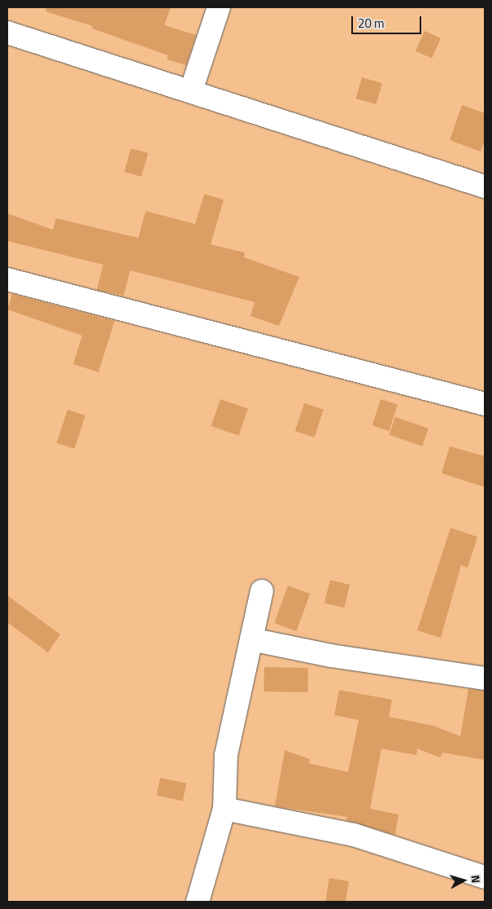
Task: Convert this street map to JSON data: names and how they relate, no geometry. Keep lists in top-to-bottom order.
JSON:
{
  "scale_bar": "20 m",
  "north": "right"
}
